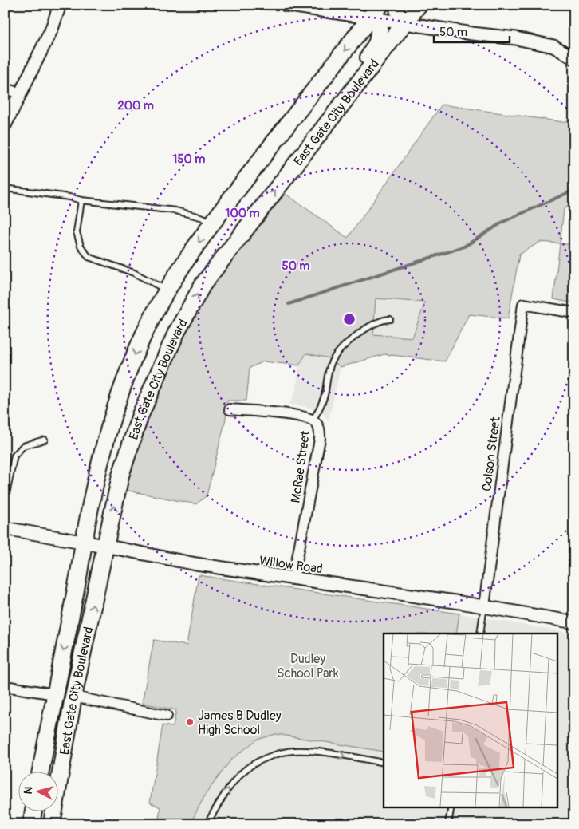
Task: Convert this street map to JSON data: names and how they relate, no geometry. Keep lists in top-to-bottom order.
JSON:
{
  "streets": {
    "main road": ["East Gate City Boulevard"],
    "street": ["Colson Street", "McRae Street", "Willow Road"]
  },
  "crossings": [
    ["East Gate City Boulevard", "Willow Road"],
    ["Colson Street", "Willow Road"],
    ["McRae Street", "Willow Road"]
  ],
  "parks": ["Dudley School Park"],
  "places": ["James B Dudley High School"],
  "scale_bar": "50 m",
  "north": "left",
  "rings": [
    "200 m",
    "150 m",
    "100 m",
    "50 m"
  ]
}
